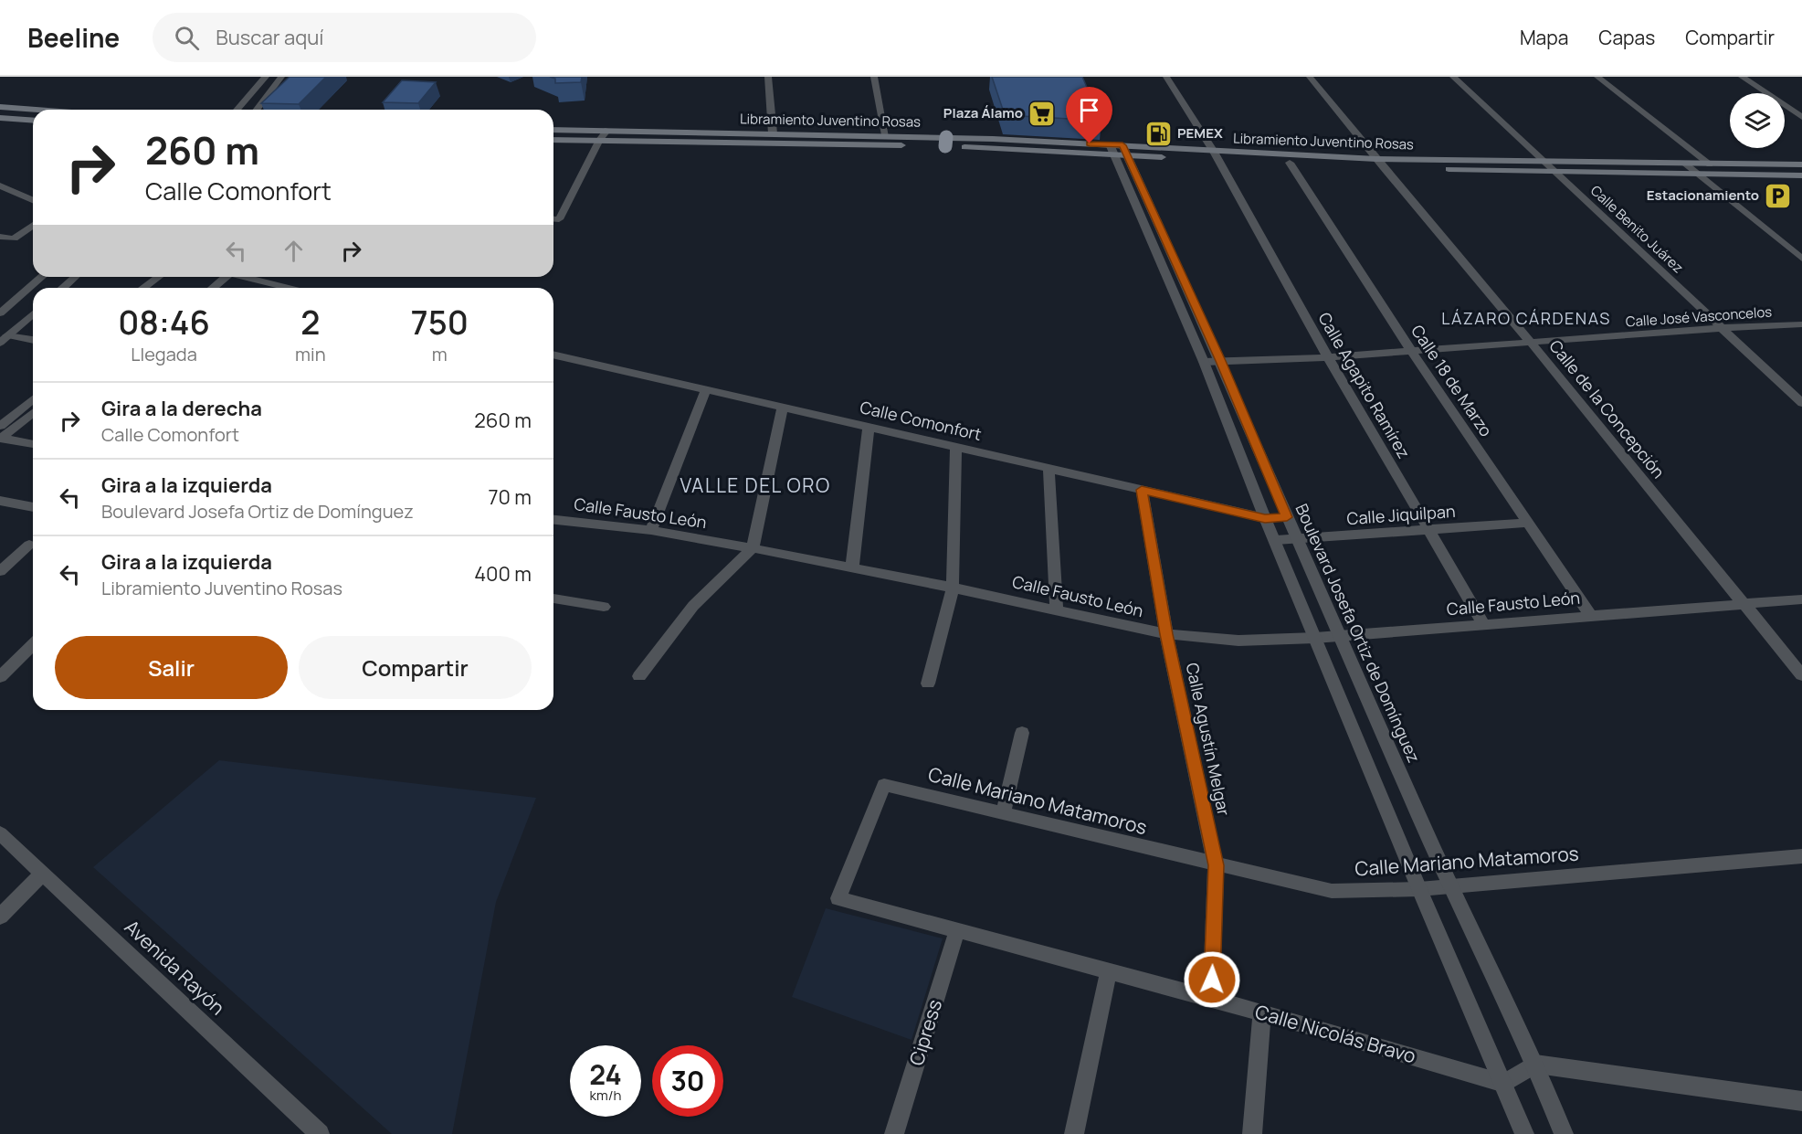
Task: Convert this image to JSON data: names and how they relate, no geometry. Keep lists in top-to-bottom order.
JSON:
{
  "streets": {
    "main road": ["Libramiento Juventino Rosas"],
    "street": [
      "Calle Benito Juárez",
      "Calle José Vasconcelos",
      "Calle 18 de Marzo",
      "Calle Agapito Ramírez",
      "Calle de la Concepción",
      "Calle Comonfort",
      "Calle Fausto León",
      "Calle Jiquilpan",
      "Boulevard Josefa Ortiz de Domínguez",
      "Calle Agustín Melgar",
      "Calle Mariano Matamoros",
      "Avenida Rayón",
      "Cipress",
      "Calle Nicolás Bravo"
    ]
  },
  "crossings": [
    ["Libramiento Juventino Rosas", "Calle Benito Juárez"],
    ["Libramiento Juventino Rosas", "Calle 18 de Marzo"],
    ["Libramiento Juventino Rosas", "Calle Agapito Ramírez"],
    ["Libramiento Juventino Rosas", "Calle de la Concepción"],
    ["Libramiento Juventino Rosas", "Boulevard Josefa Ortiz de Domínguez"],
    ["Calle Benito Juárez", "Calle José Vasconcelos"],
    ["Calle José Vasconcelos", "Calle 18 de Marzo"],
    ["Calle José Vasconcelos", "Calle Agapito Ramírez"],
    ["Calle José Vasconcelos", "Calle de la Concepción"],
    ["Calle José Vasconcelos", "Boulevard Josefa Ortiz de Domínguez"],
    ["Calle 18 de Marzo", "Calle Fausto León"],
    ["Calle 18 de Marzo", "Calle Jiquilpan"],
    ["Calle Agapito Ramírez", "Calle Fausto León"],
    ["Calle Agapito Ramírez", "Calle Jiquilpan"],
    ["Calle de la Concepción", "Calle Fausto León"],
    ["Calle Comonfort", "Boulevard Josefa Ortiz de Domínguez"],
    ["Calle Comonfort", "Calle Agustín Melgar"],
    ["Calle Fausto León", "Boulevard Josefa Ortiz de Domínguez"],
    ["Calle Fausto León", "Calle Agustín Melgar"],
    ["Calle Jiquilpan", "Boulevard Josefa Ortiz de Domínguez"],
    ["Boulevard Josefa Ortiz de Domínguez", "Calle Mariano Matamoros"],
    ["Calle Agustín Melgar", "Calle Mariano Matamoros"],
    ["Calle Agustín Melgar", "Calle Nicolás Bravo"],
    ["Calle Mariano Matamoros", "Calle Nicolás Bravo"],
    ["Cipress", "Calle Nicolás Bravo"]
  ],
  "districts": ["LÁZARO CÁRDENAS", "VALLE DEL ORO"],
  "places": {
    "supermarket": ["Plaza Álamo"],
    "fuel station": ["PEMEX"],
    "parking": ["Estacionamiento"]
  },
  "page": {
    "header": "Beeline",
    "search": "Buscar aquí",
    "nav": ["Mapa", "Capas", "Compartir"],
    "turn": ["260 m", "Calle Comonfort"],
    "eta": [
      "08:46",
      "Llegada",
      "2",
      "min",
      "750",
      "m"
    ],
    "list": [
      {
        "name": "Gira a la derecha",
        "note": "Calle Comonfort",
        "value": "260 m"
      },
      {
        "name": "Gira a la izquierda",
        "note": "Boulevard Josefa Ortiz de Domínguez",
        "value": "70 m"
      },
      {
        "name": "Gira a la izquierda",
        "note": "Libramiento Juventino Rosas",
        "value": "400 m"
      }
    ],
    "buttons": ["Salir", "Compartir"],
    "speed": "24 km/h",
    "limit": "30"
  }
}
